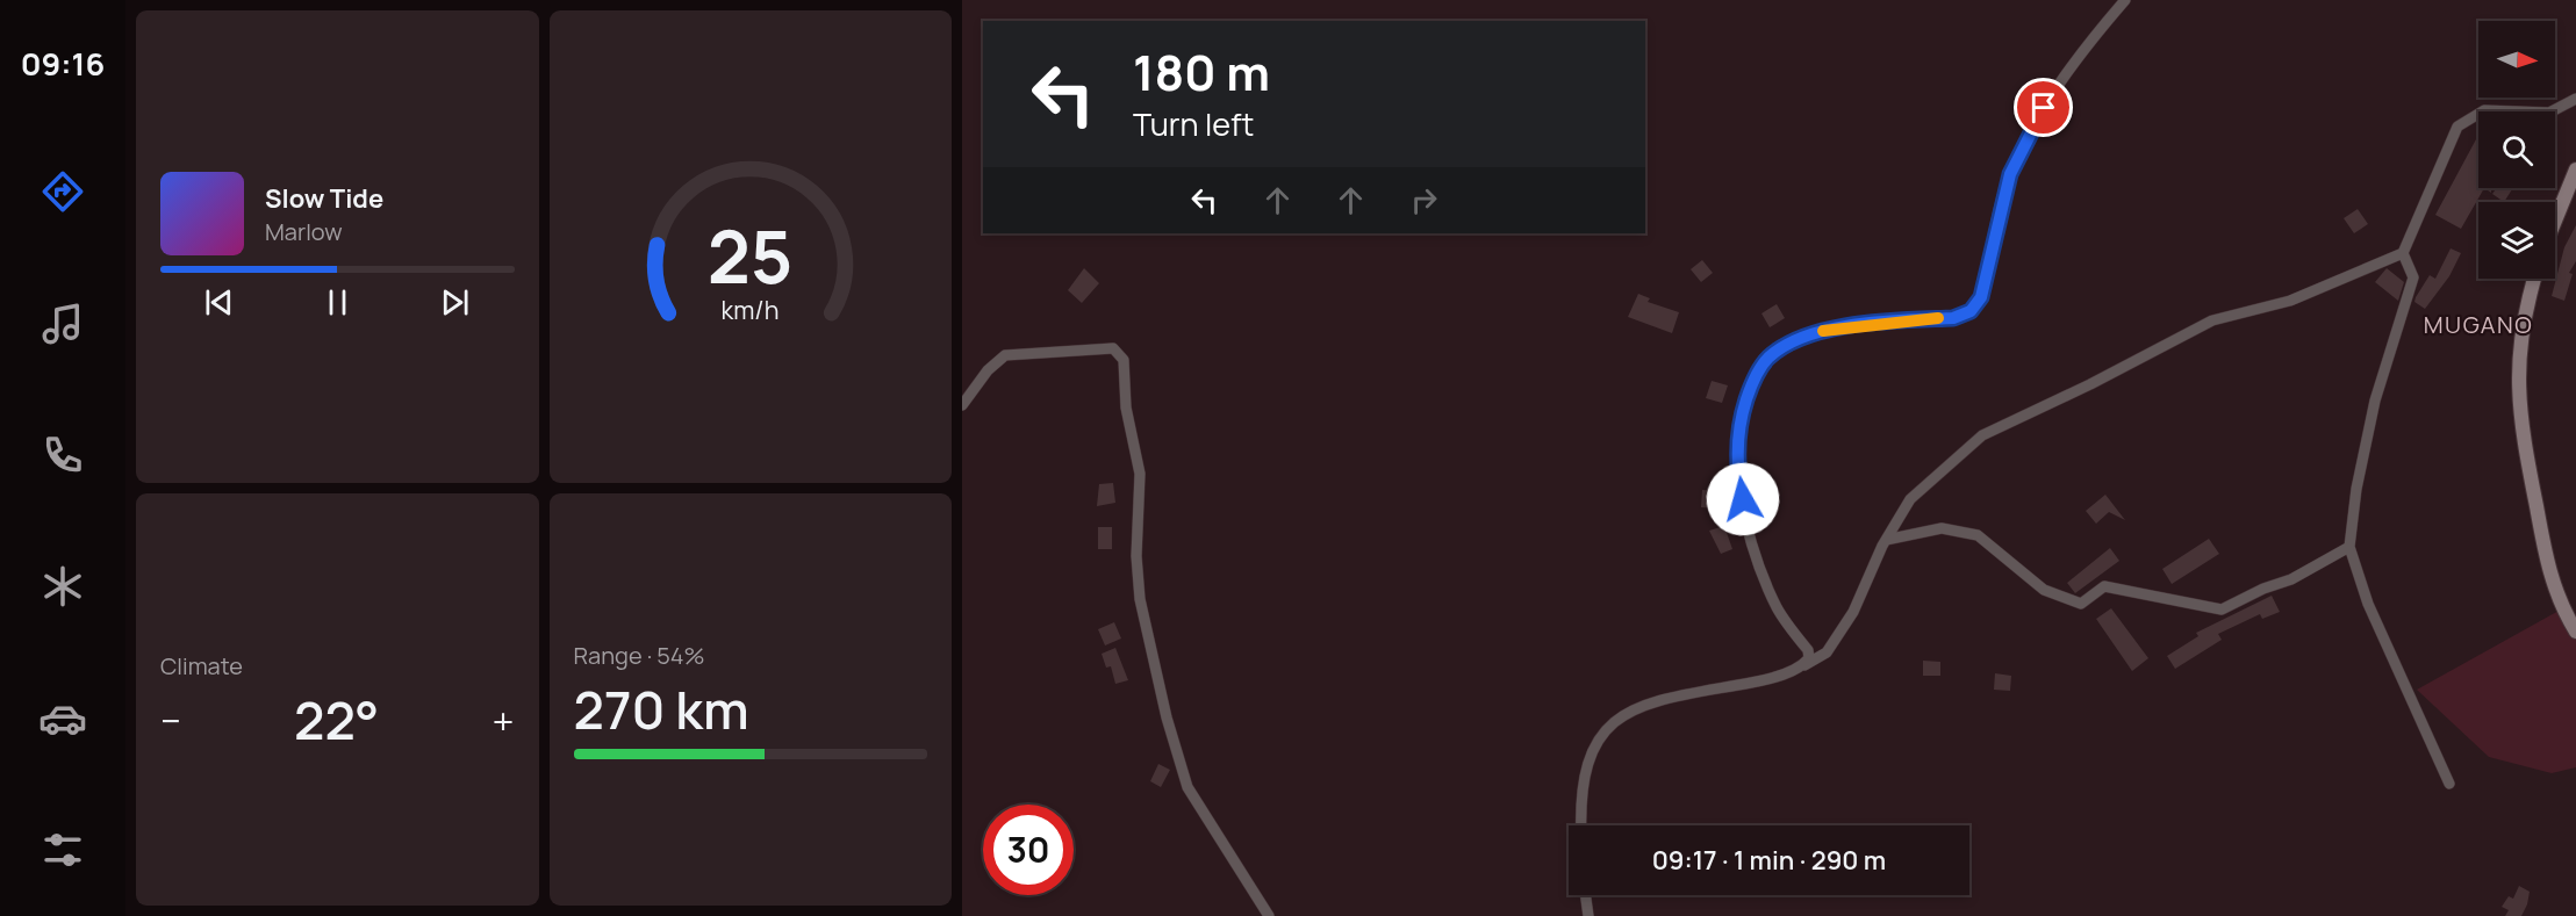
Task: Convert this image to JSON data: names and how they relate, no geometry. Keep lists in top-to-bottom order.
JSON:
{
  "districts": ["MUGANO"],
  "north": "right",
  "page": {
    "tabs": "09:16",
    "turn": ["180 m", "Turn left"],
    "song": ["Slow Tide", "Marlow"],
    "tile": [
      "Climate",
      ["Range · 54%", "270 km"]
    ],
    "heat": ["−", "22°", "+"],
    "limit": "30",
    "trip": "09:17 · 1 min · 290 m",
    "gauge": ["25", "km/h"]
  }
}
